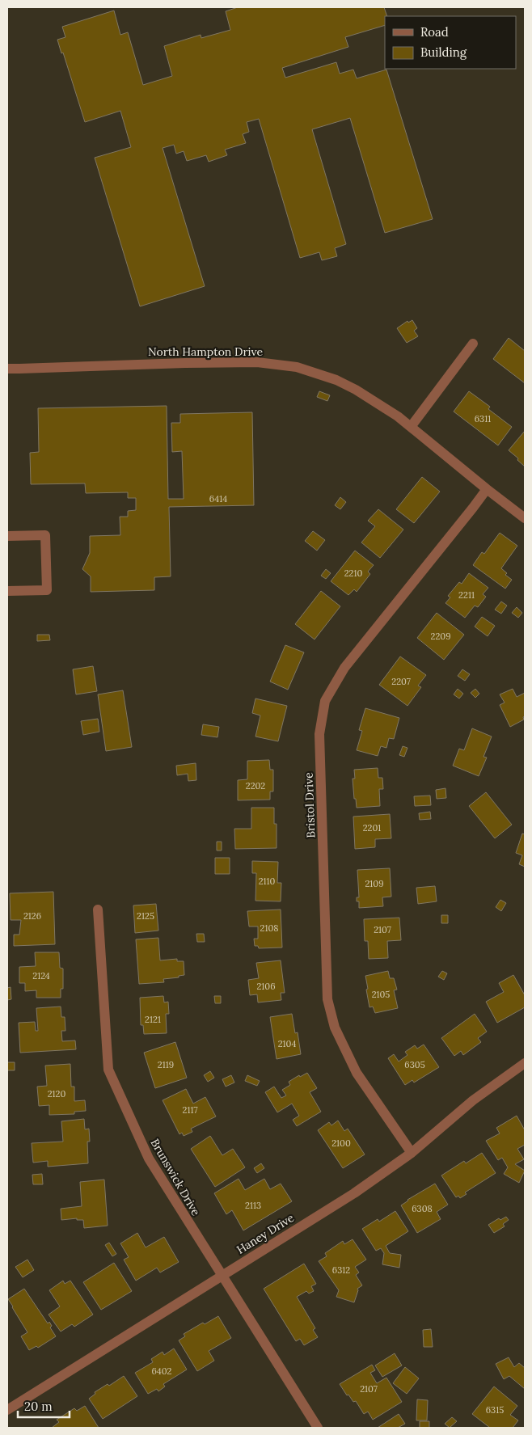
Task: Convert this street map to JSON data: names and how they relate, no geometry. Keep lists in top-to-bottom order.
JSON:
{
  "streets": {
    "street": [
      "North Hampton Drive",
      "Bristol Drive",
      "Brunswick Drive",
      "Haney Drive"
    ]
  },
  "crossings": [
    ["North Hampton Drive", "Bristol Drive"],
    ["Bristol Drive", "Haney Drive"],
    ["Brunswick Drive", "Haney Drive"]
  ],
  "house_numbers": [
    "6311",
    "6414",
    "2210",
    "2211",
    "2209",
    "2207",
    "2202",
    "2201",
    "2110",
    "2109",
    "2126",
    "2125",
    "2108",
    "2107",
    "2124",
    "2106",
    "2105",
    "2121",
    "2104",
    "2119",
    "6305",
    "2120",
    "2117",
    "2100",
    "2113",
    "6308",
    "6312",
    "6402",
    "2107",
    "6315"
  ],
  "legend": ["Road", "Building"],
  "scale_bar": "20 m"
}
